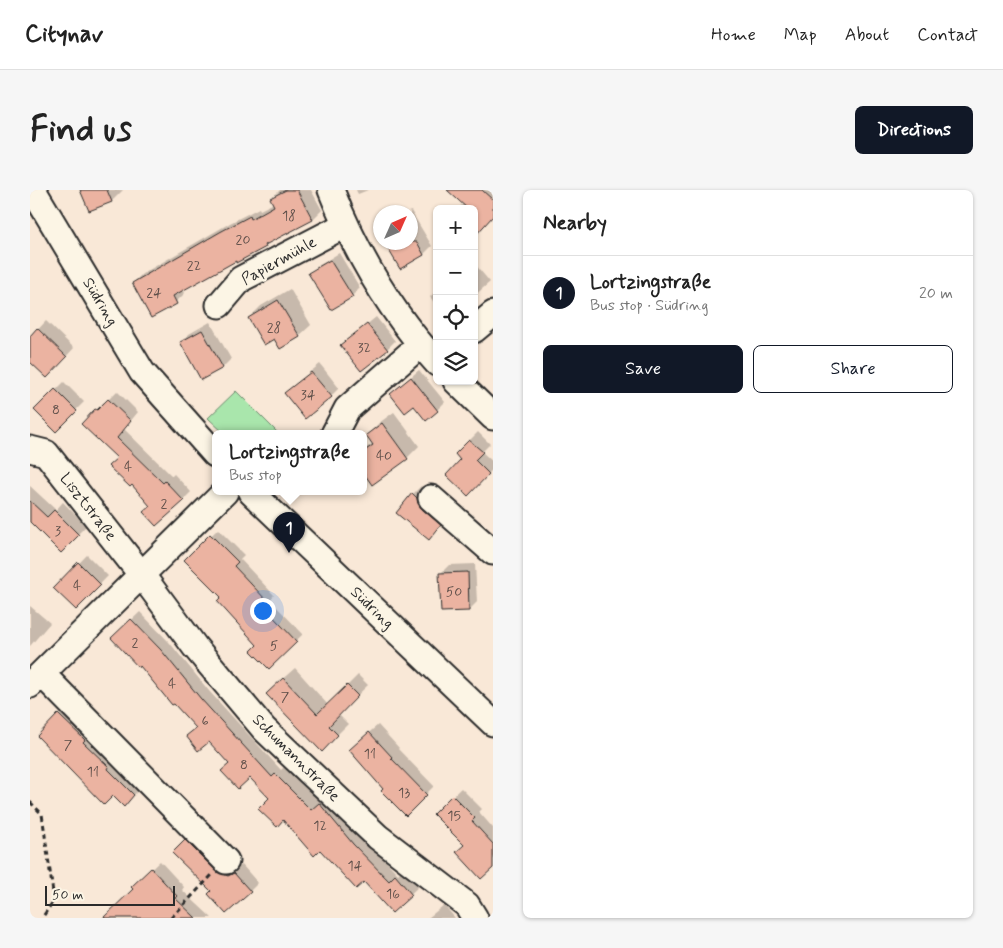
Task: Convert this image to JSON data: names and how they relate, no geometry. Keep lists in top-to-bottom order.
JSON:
{
  "streets": {
    "street": [
      "Papiermühle",
      "Südring",
      "Lisztstraße",
      "Schumannstraße"
    ]
  },
  "crossings": [
    ["Lisztstraße", "Schumannstraße"]
  ],
  "house_numbers": [
    "18",
    "20",
    "22",
    "24",
    "28",
    "32",
    "34",
    "8",
    "40",
    "4",
    "2",
    "3",
    "4",
    "50",
    "2",
    "5",
    "4",
    "7",
    "6",
    "7",
    "11",
    "8",
    "11",
    "13",
    "15",
    "12",
    "14",
    "16"
  ],
  "scale_bar": "50 m",
  "north": "top right",
  "page": {
    "header": "Citynav",
    "nav": [
      "Home",
      "Map",
      "About",
      "Contact"
    ],
    "buttons": [
      "Directions",
      ["Save", "Share"]
    ],
    "title": "Find us",
    "heading": "Nearby",
    "map_buttons": ["+", "−"],
    "list": [
      {
        "mark": "1",
        "name": "Lortzingstraße",
        "note": "Bus stop · Südring",
        "value": "20 m"
      }
    ],
    "popup": ["Lortzingstraße", "Bus stop"],
    "pins": "1",
    "scale": "50 m"
  }
}
